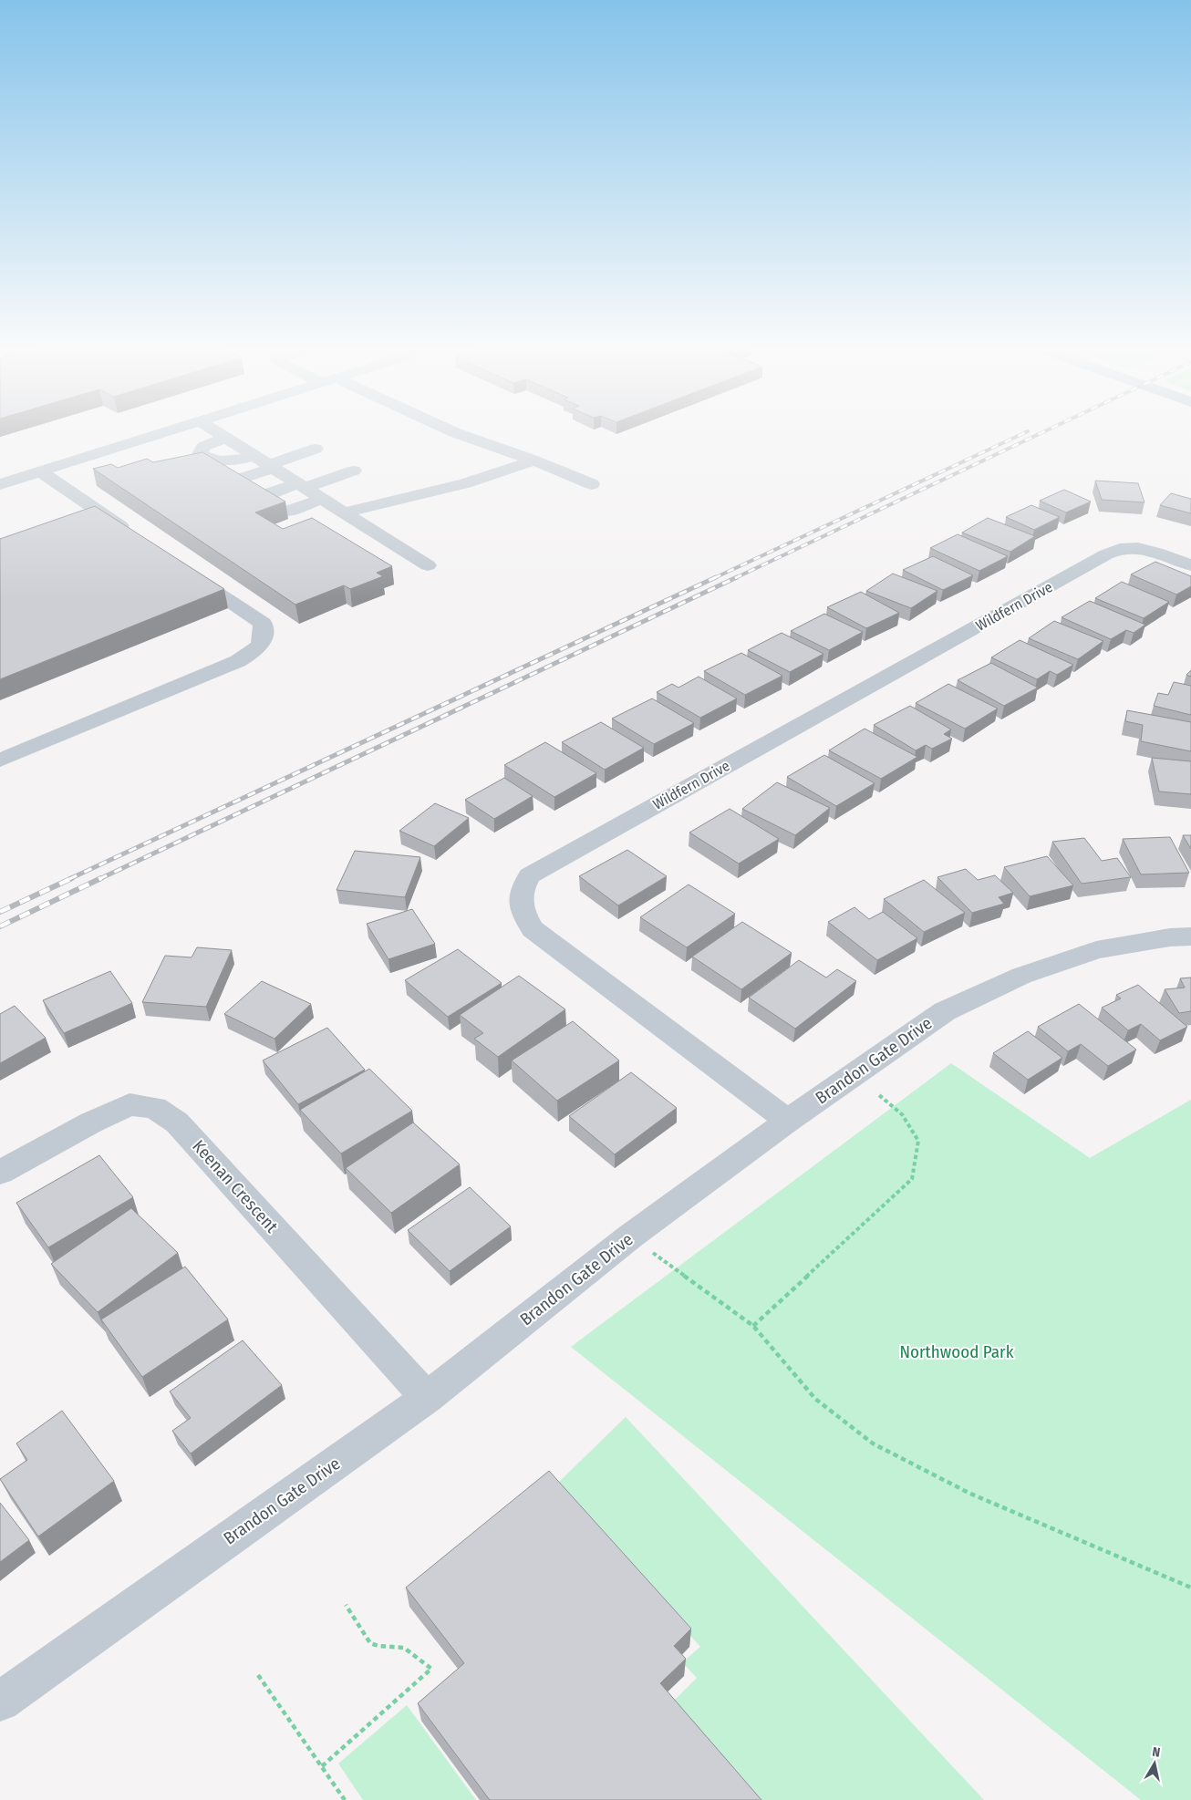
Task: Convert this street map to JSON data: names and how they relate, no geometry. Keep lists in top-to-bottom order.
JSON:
{
  "streets": {
    "street": ["Wildfern Drive", "Brandon Gate Drive", "Keenan Crescent"]
  },
  "crossings": [
    ["Wildfern Drive", "Brandon Gate Drive"],
    ["Brandon Gate Drive", "Keenan Crescent"]
  ],
  "parks": ["Northwood Park"],
  "north": "top"
}
